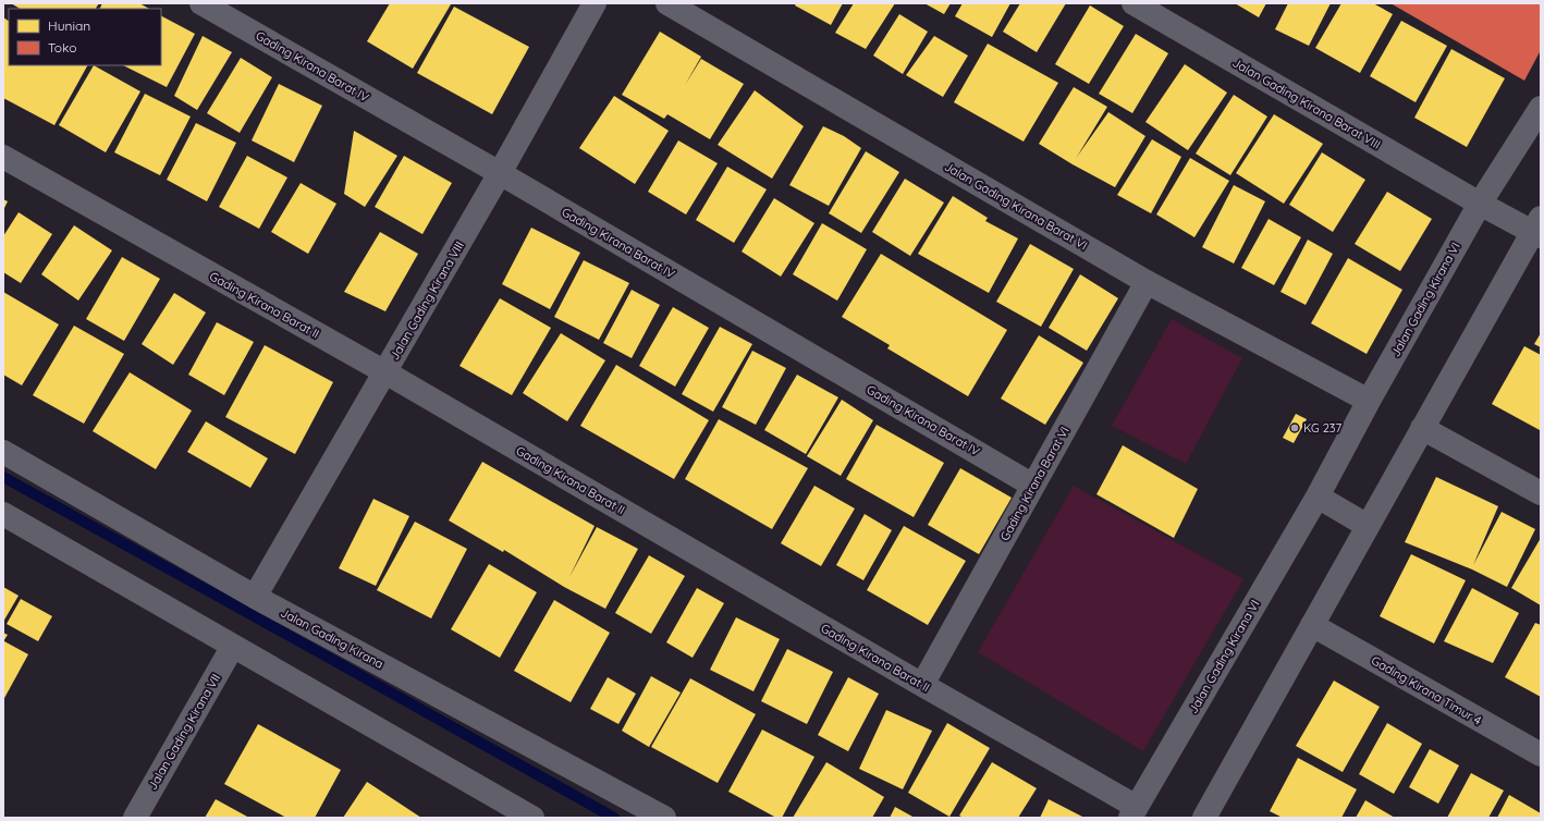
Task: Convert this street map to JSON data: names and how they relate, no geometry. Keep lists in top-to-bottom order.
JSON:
{
  "streets": {
    "street": [
      "Gading Kirana Barat IV",
      "Jalan Gading Kirana Barat VIII",
      "Jalan Gading Kirana Barat VI",
      "Jalan Gading Kirana VI",
      "Jalan Gading Kirana VIII",
      "Gading Kirana Barat II",
      "Gading Kirana Barat VI",
      "Jalan Gading Kirana",
      "Gading Kirana Timur 4",
      "Jalan Gading Kirana VII"
    ]
  },
  "crossings": [
    ["Gading Kirana Barat IV", "Jalan Gading Kirana VIII"],
    ["Gading Kirana Barat IV", "Gading Kirana Barat VI"],
    ["Jalan Gading Kirana Barat VIII", "Jalan Gading Kirana VI"],
    ["Jalan Gading Kirana Barat VI", "Jalan Gading Kirana VI"],
    ["Jalan Gading Kirana Barat VI", "Gading Kirana Barat VI"],
    ["Jalan Gading Kirana VI", "Gading Kirana Barat II"],
    ["Jalan Gading Kirana VIII", "Gading Kirana Barat II"],
    ["Jalan Gading Kirana VIII", "Jalan Gading Kirana"],
    ["Gading Kirana Barat II", "Gading Kirana Barat VI"]
  ],
  "places": ["KG 237"],
  "legend": ["Hunian", "Toko"]
}
